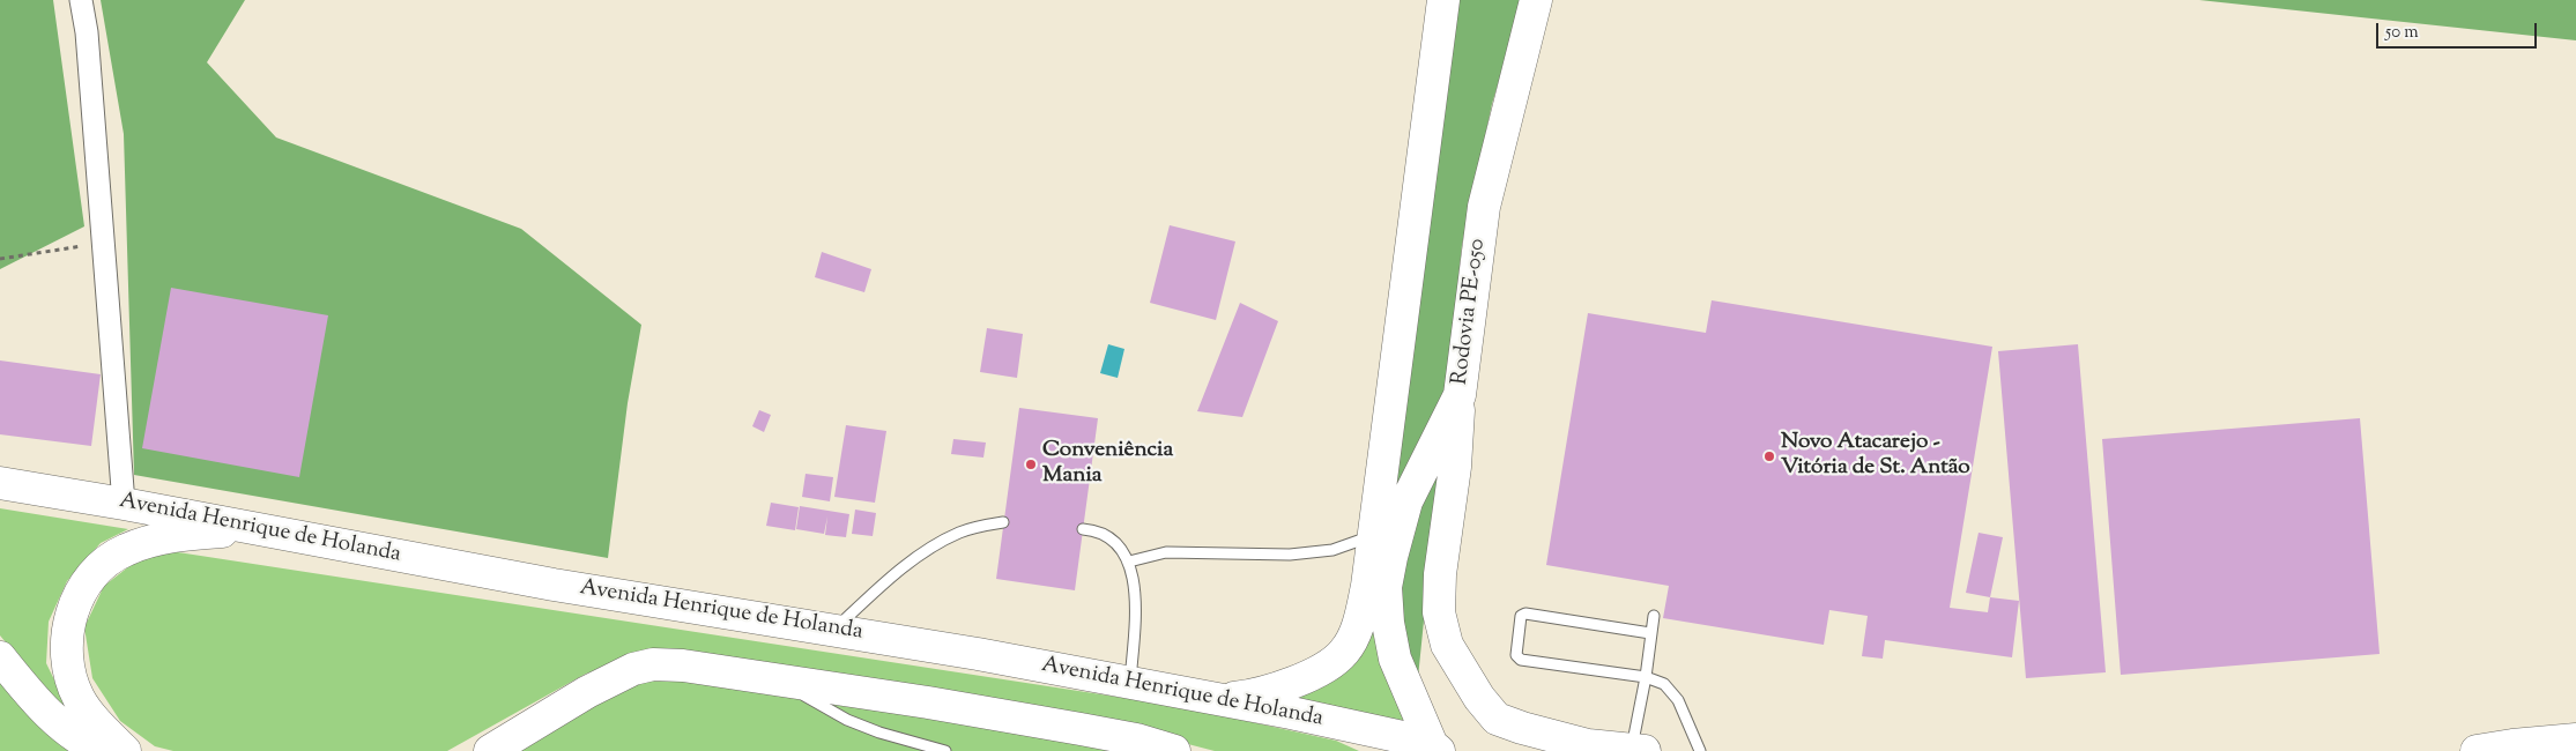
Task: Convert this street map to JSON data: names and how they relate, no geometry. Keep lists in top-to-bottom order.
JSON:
{
  "streets": {
    "main road": ["Rodovia PE-050", "Avenida Henrique de Holanda"]
  },
  "crossings": [
    ["Rodovia PE-050", "Avenida Henrique de Holanda"]
  ],
  "places": ["Novo Atacarejo - Vitória de St. Antão", "Conveniência Mania"],
  "scale_bar": "50 m"
}
